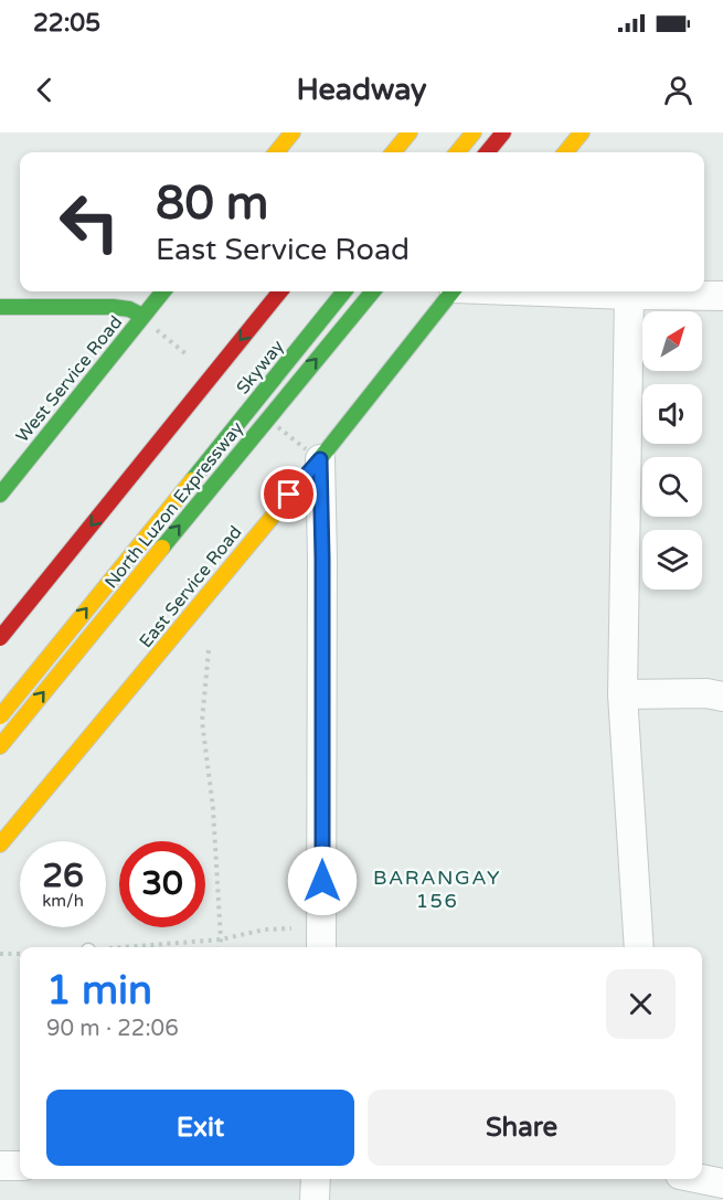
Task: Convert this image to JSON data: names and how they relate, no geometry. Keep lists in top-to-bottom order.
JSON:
{
  "streets": {
    "main road": [
      "Skyway",
      "West Service Road",
      "North Luzon Expressway",
      "East Service Road"
    ]
  },
  "districts": ["BARANGAY 156"],
  "north": "top right",
  "page": {
    "status": "22:05",
    "header": "Headway",
    "turn": ["80 m", "East Service Road"],
    "speed": "26 km/h",
    "limit": "30",
    "heading": ["1 min", "90 m · 22:06"],
    "buttons": ["Exit", "Share"]
  }
}
